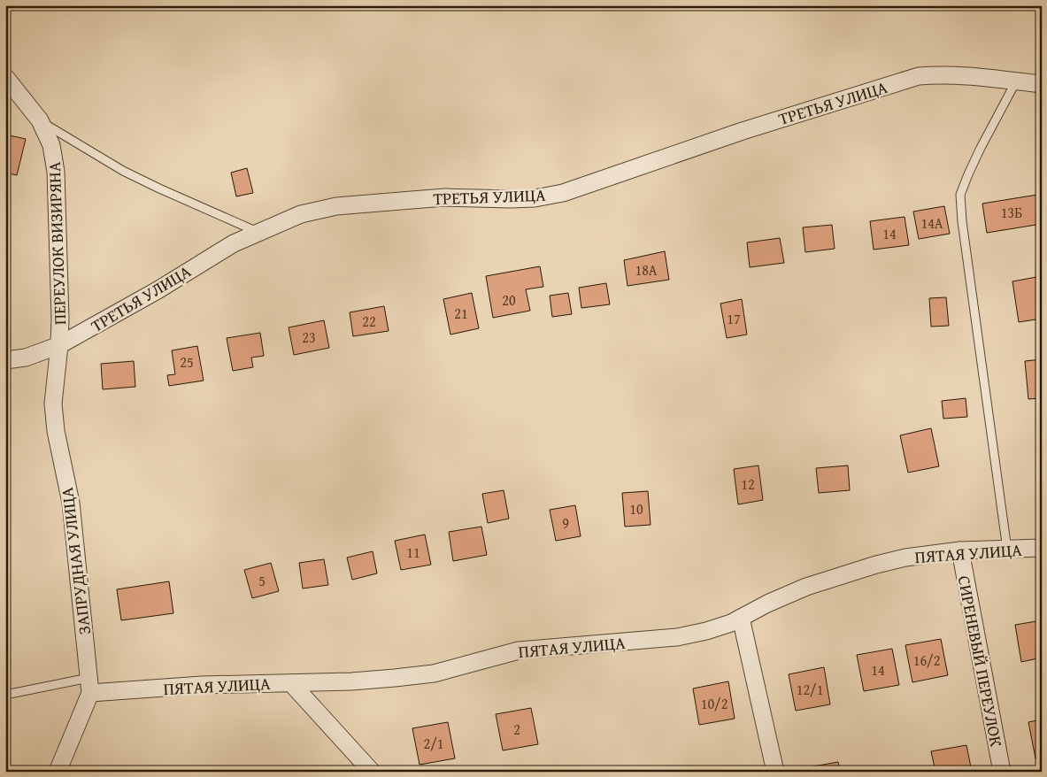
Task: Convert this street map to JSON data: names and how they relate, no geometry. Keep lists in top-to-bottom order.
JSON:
{
  "streets": {
    "street": [
      "ТРЕТЬЯ УЛИЦА",
      "ПЕРЕУЛОК ВИЗИРЯНА",
      "ПЯТАЯ УЛИЦА",
      "ЗАПРУДНАЯ УЛИЦА",
      "СИРЕНЕВЫЙ ПЕРЕУЛОК"
    ]
  },
  "crossings": [
    ["ТРЕТЬЯ УЛИЦА", "ПЕРЕУЛОК ВИЗИРЯНА"],
    ["ТРЕТЬЯ УЛИЦА", "ЗАПРУДНАЯ УЛИЦА"],
    ["ПЕРЕУЛОК ВИЗИРЯНА", "ЗАПРУДНАЯ УЛИЦА"],
    ["ПЯТАЯ УЛИЦА", "ЗАПРУДНАЯ УЛИЦА"],
    ["ПЯТАЯ УЛИЦА", "СИРЕНЕВЫЙ ПЕРЕУЛОК"]
  ],
  "house_numbers": [
    "13Б",
    "14А",
    "14",
    "18А",
    "20",
    "21",
    "17",
    "22",
    "23",
    "25",
    "12",
    "10",
    "9",
    "11",
    "5",
    "16/2",
    "14",
    "12/1",
    "10/2",
    "2",
    "2/1"
  ]
}
